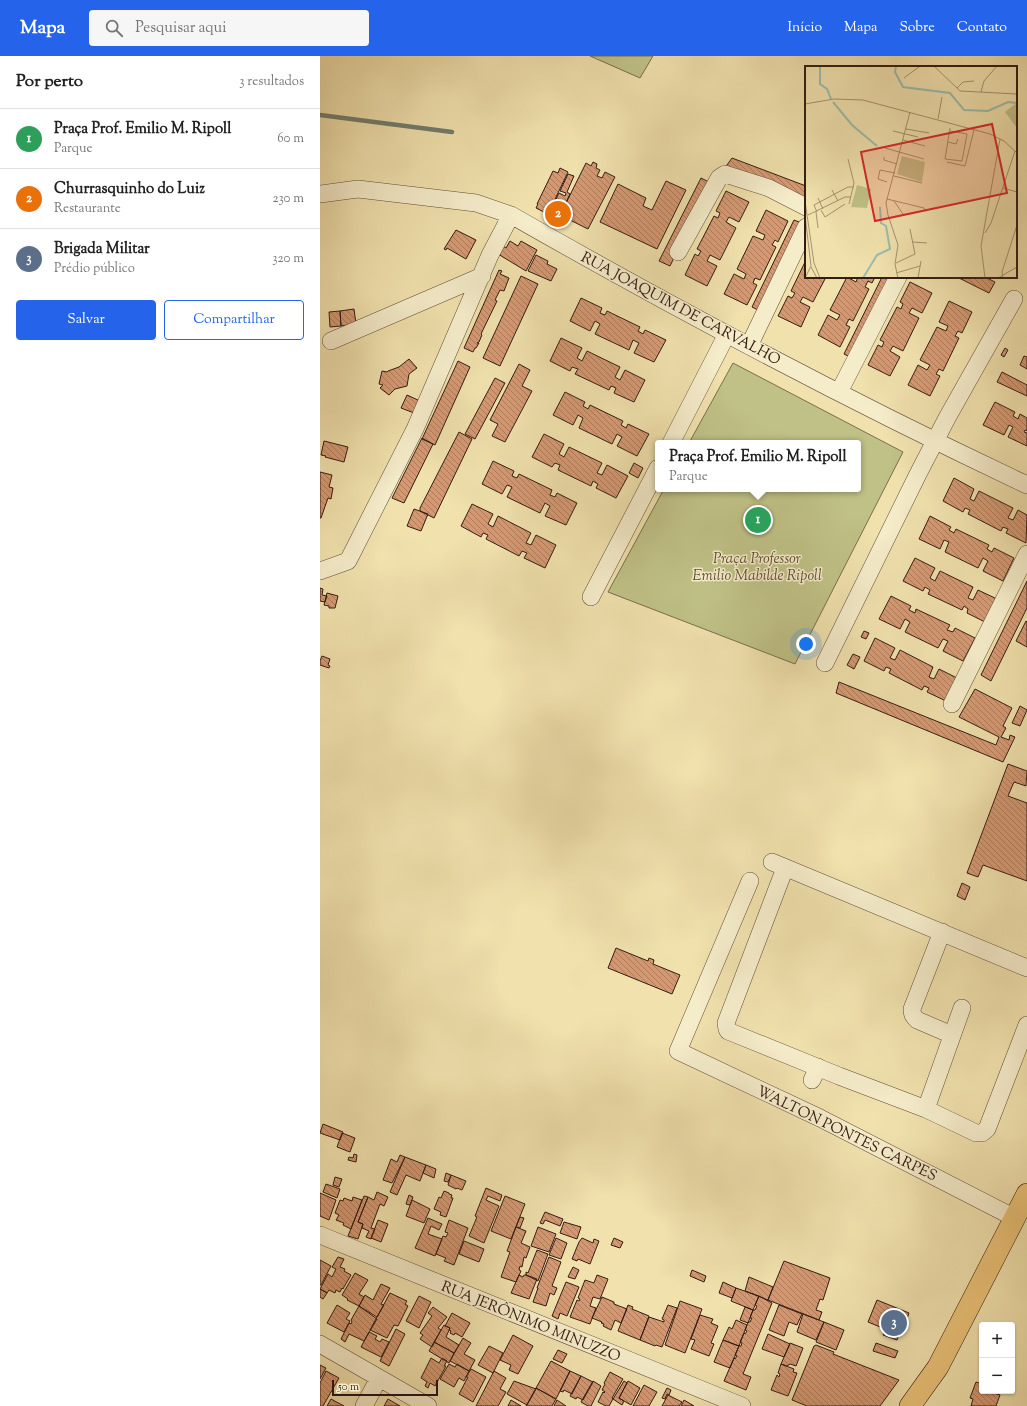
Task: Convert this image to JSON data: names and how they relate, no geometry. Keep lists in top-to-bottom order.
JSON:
{
  "streets": {
    "street": ["RUA JOAQUIM DE CARVALHO", "WALTON PONTES CARPES", "RUA JERÔNIMO MINUZZO"]
  },
  "parks": ["Praça Professor Emilio Mabilde Ripoll"],
  "scale_bar": "50 m",
  "page": {
    "header": "Mapa",
    "search": "Pesquisar aqui",
    "nav": [
      "Início",
      "Mapa",
      "Sobre",
      "Contato"
    ],
    "heading": ["Por perto", "3 resultados"],
    "list": [
      {
        "mark": "1",
        "name": "Praça Prof. Emilio M. Ripoll",
        "note": "Parque",
        "value": "60 m"
      },
      {
        "mark": "2",
        "name": "Churrasquinho do Luiz",
        "note": "Restaurante",
        "value": "230 m"
      },
      {
        "mark": "3",
        "name": "Brigada Militar",
        "note": "Prédio público",
        "value": "320 m"
      }
    ],
    "pins": ["2", "1", "3"],
    "buttons": ["Salvar", "Compartilhar"],
    "popup": ["Praça Prof. Emilio M. Ripoll", "Parque"],
    "map_buttons": ["+", "−"],
    "scale": "50 m"
  }
}
